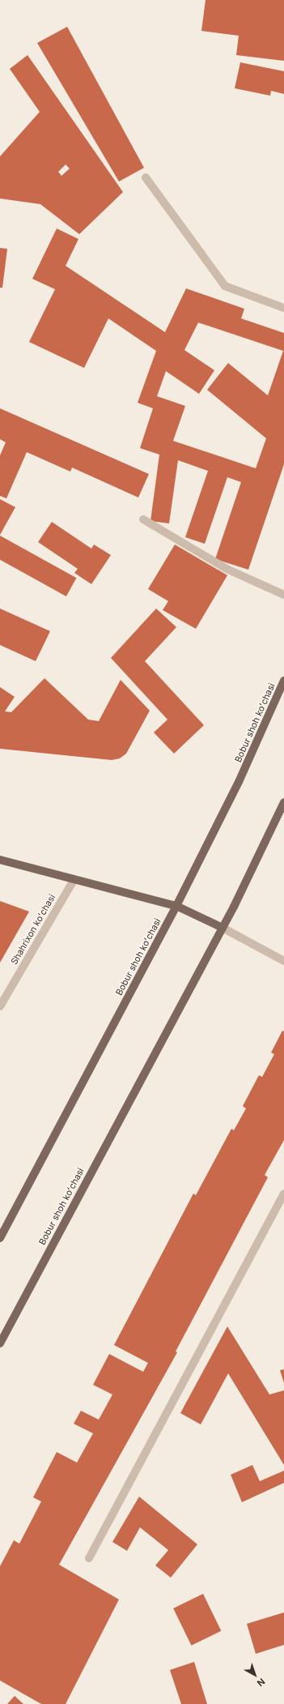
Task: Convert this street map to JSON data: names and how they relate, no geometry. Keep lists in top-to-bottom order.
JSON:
{
  "streets": {
    "main road": ["Bobur shoh koʻchasi"],
    "street": ["Shahrixon koʻchasi"]
  },
  "north": "bottom right"
}
